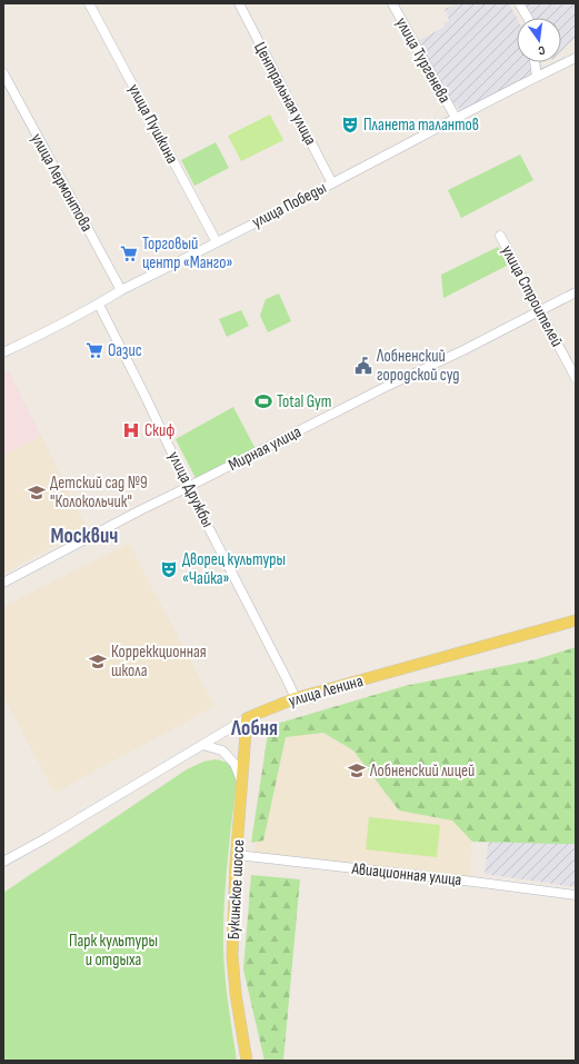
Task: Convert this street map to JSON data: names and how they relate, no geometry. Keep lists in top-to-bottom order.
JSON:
{
  "streets": {
    "main road": ["улица Ленина", "Букинское шоссе"],
    "street": [
      "улица Тургенева",
      "Центральная улица",
      "улица Пушкина",
      "улица Лермонтова",
      "улица Победы",
      "улица Строителей",
      "Мирная улица",
      "улица Дружбы",
      "Авиационная улица"
    ]
  },
  "crossings": [
    ["улица Тургенева", "улица Победы"],
    ["Центральная улица", "улица Победы"],
    ["улица Пушкина", "улица Победы"],
    ["улица Лермонтова", "улица Победы"],
    ["улица Победы", "улица Дружбы"],
    ["улица Строителей", "Мирная улица"],
    ["Мирная улица", "улица Дружбы"],
    ["улица Дружбы", "улица Ленина"],
    ["улица Ленина", "Букинское шоссе"],
    ["Авиационная улица", "Букинское шоссе"]
  ],
  "districts": ["Москвич", "Лобня"],
  "parks": ["Парк культуры и отдыха"],
  "places": {
    "theatre": ["Планета талантов", "Дворец культуры «Чайка»"],
    "supermarket": ["Торговый центр «Манго»", "Оазис"],
    "public building": ["Лобненский городской суд"],
    "sports": ["Total Gym"],
    "hospital": ["Скиф"],
    "school or university": ["Детский сад №9 \"Колокольчик\"", "Корреккционная школа", "Лобненский лицей"]
  },
  "north": "bottom"
}
